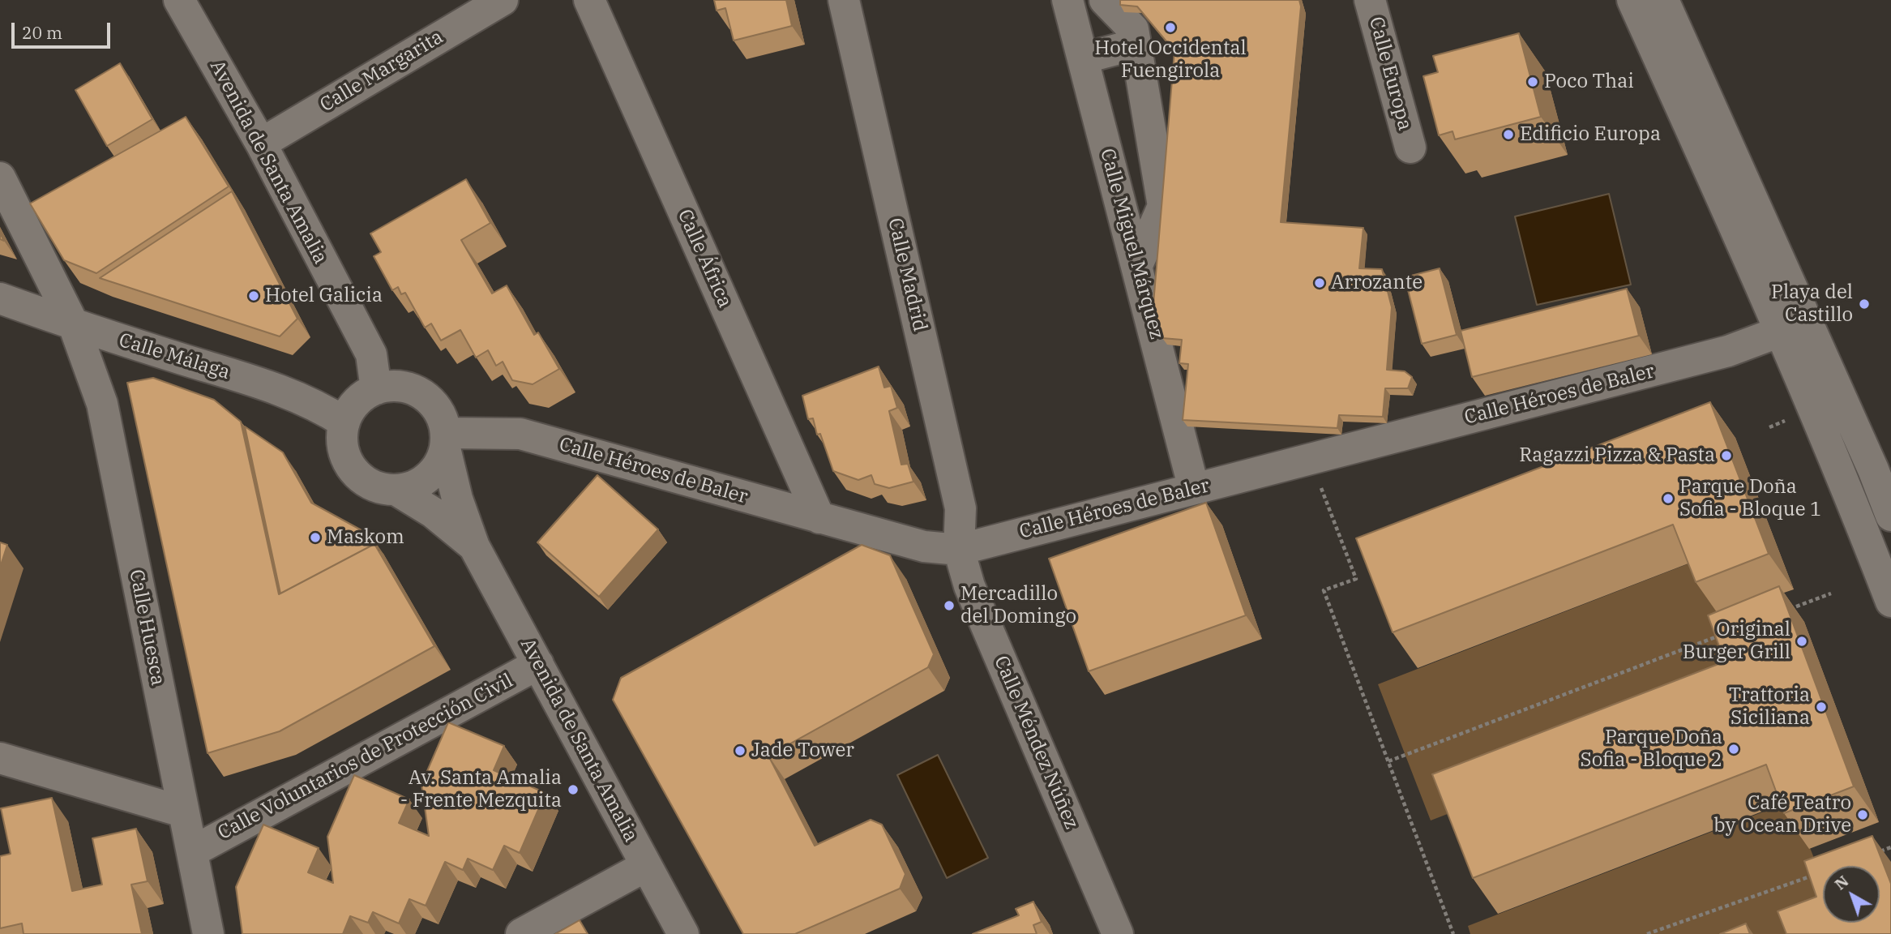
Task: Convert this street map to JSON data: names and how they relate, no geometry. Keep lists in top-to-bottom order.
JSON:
{
  "streets": {
    "street": [
      "Calle Margarita",
      "Calle Europa",
      "Avenida de Santa Amalia",
      "Calle Miguel Márquez",
      "Calle África",
      "Calle Madrid",
      "Calle Málaga",
      "Calle Héroes de Baler",
      "Calle Huesca",
      "Calle Méndez Núñez",
      "Calle Voluntarios de Protección Civil"
    ]
  },
  "crossings": [
    ["Calle Margarita", "Avenida de Santa Amalia"],
    ["Avenida de Santa Amalia", "Calle Málaga"],
    ["Avenida de Santa Amalia", "Calle Héroes de Baler"],
    ["Avenida de Santa Amalia", "Calle Voluntarios de Protección Civil"],
    ["Calle Miguel Márquez", "Calle Héroes de Baler"],
    ["Calle África", "Calle Héroes de Baler"],
    ["Calle Madrid", "Calle Héroes de Baler"],
    ["Calle Madrid", "Calle Méndez Núñez"],
    ["Calle Málaga", "Calle Héroes de Baler"],
    ["Calle Málaga", "Calle Huesca"],
    ["Calle Héroes de Baler", "Calle Méndez Núñez"],
    ["Calle Huesca", "Calle Voluntarios de Protección Civil"]
  ],
  "places": [
    "Hotel Occidental Fuengirola",
    "Poco Thai",
    "Edificio Europa",
    "Arrozante",
    "Hotel Galicia",
    "Playa del Castillo",
    "Ragazzi Pizza & Pasta",
    "Parque Doña Sofia - Bloque 1",
    "Maskom",
    "Mercadillo del Domingo",
    "Original Burger Grill",
    "Trattoria Siciliana",
    "Parque Doña Sofia - Bloque 2",
    "Jade Tower",
    "Av. Santa Amalia - Frente Mezquita",
    "Café Teatro by Ocean Drive"
  ],
  "scale_bar": "20 m",
  "north": "top left"
}
